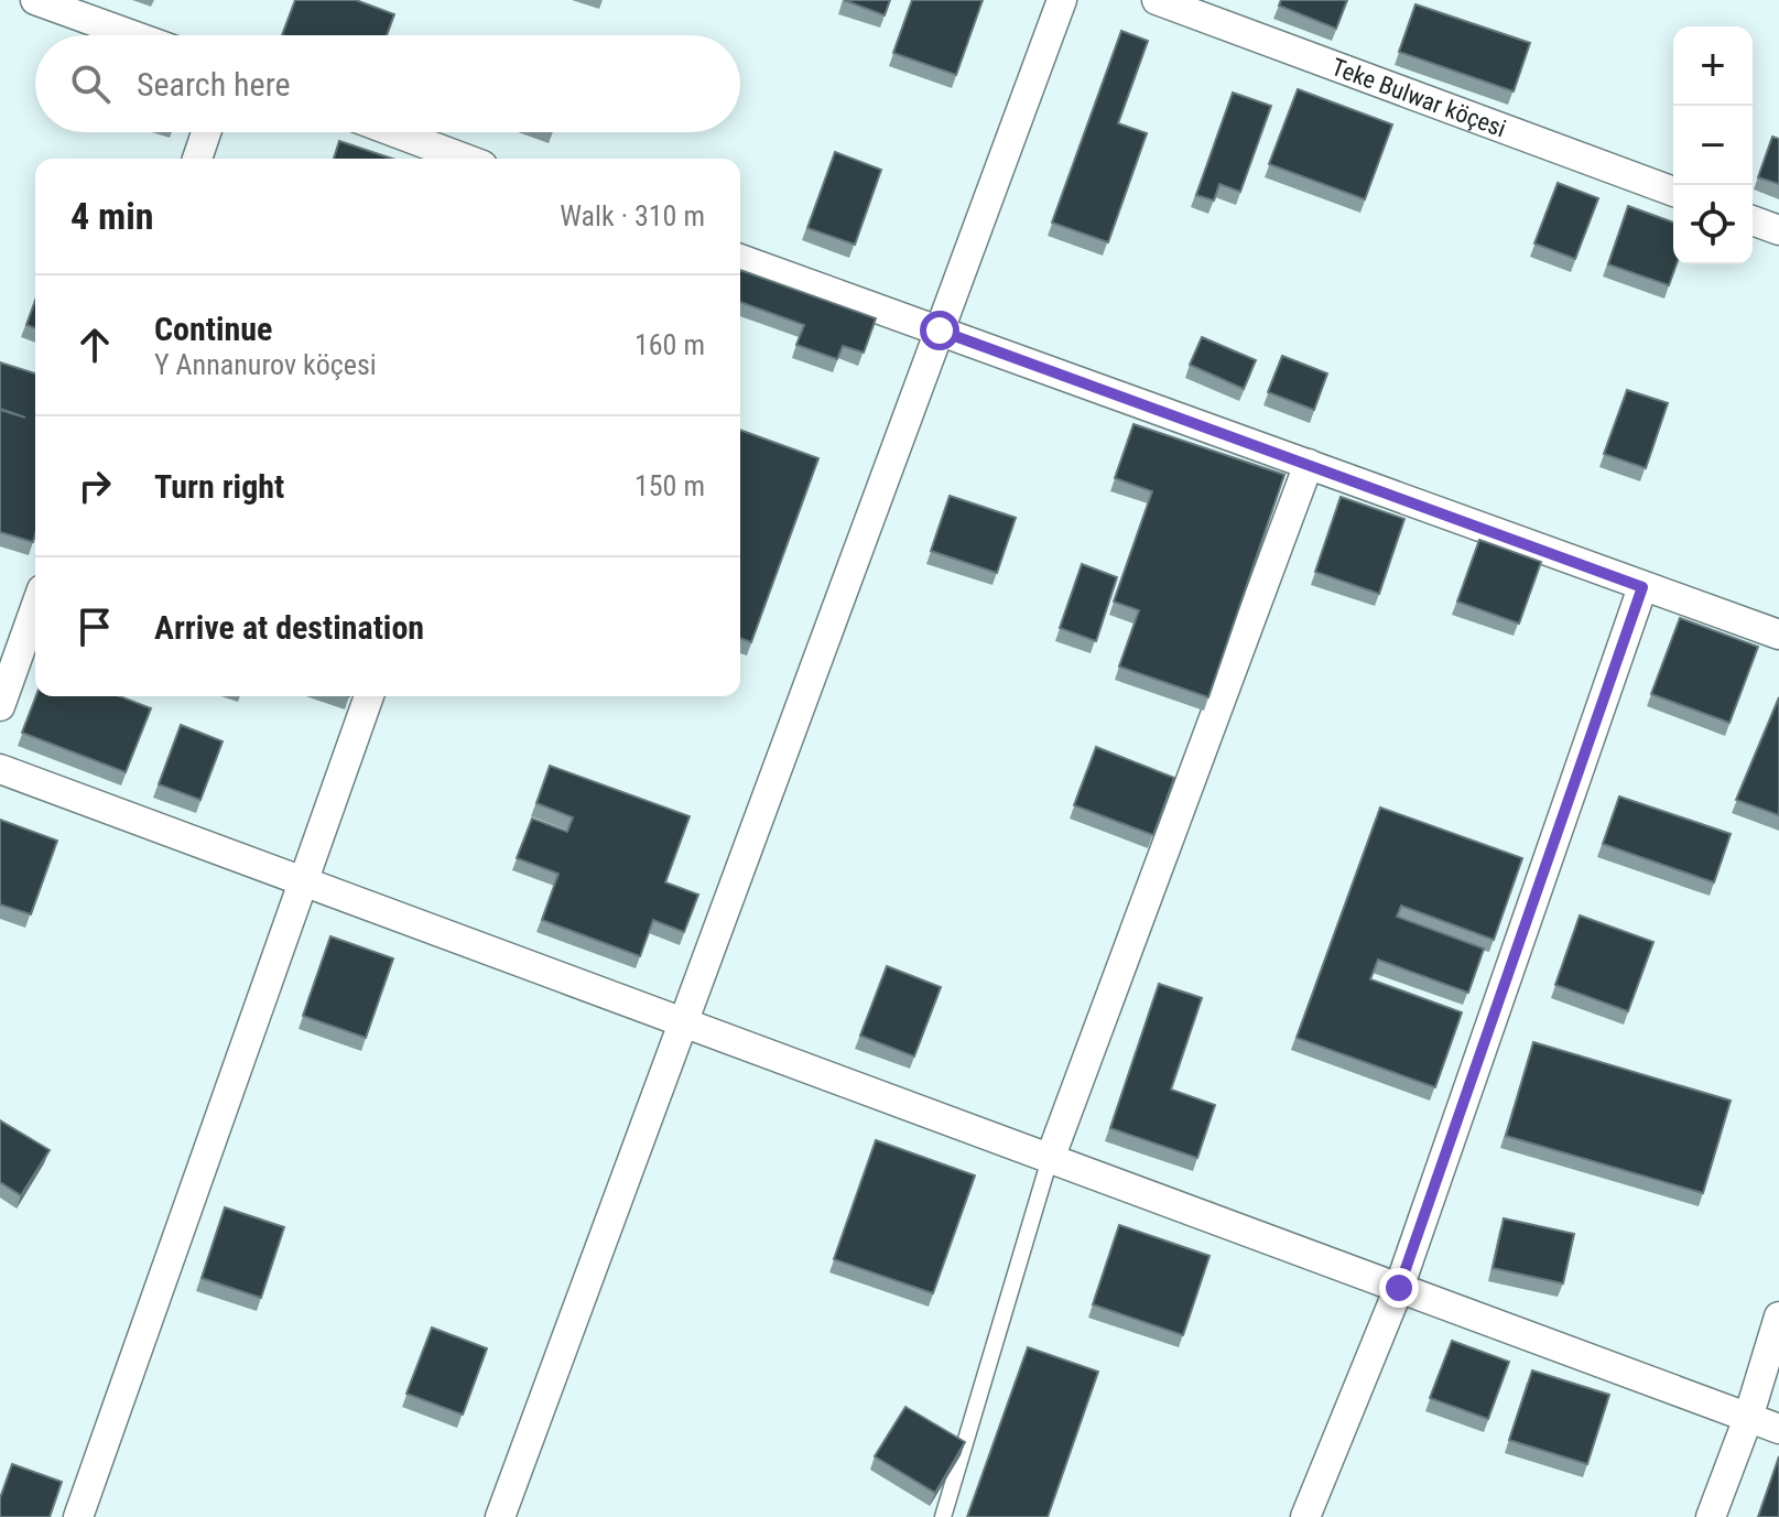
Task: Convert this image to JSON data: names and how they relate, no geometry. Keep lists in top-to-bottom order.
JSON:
{
  "streets": {
    "street": ["Teke Bulwar köçesi"]
  },
  "page": {
    "map_buttons": ["+", "−"],
    "search": "Search here",
    "heading": ["4 min", "Walk · 310 m"],
    "list": [
      ["Continue", "Y Annanurov köçesi", "160 m"],
      ["Turn right", "150 m"],
      "Arrive at destination"
    ]
  }
}
